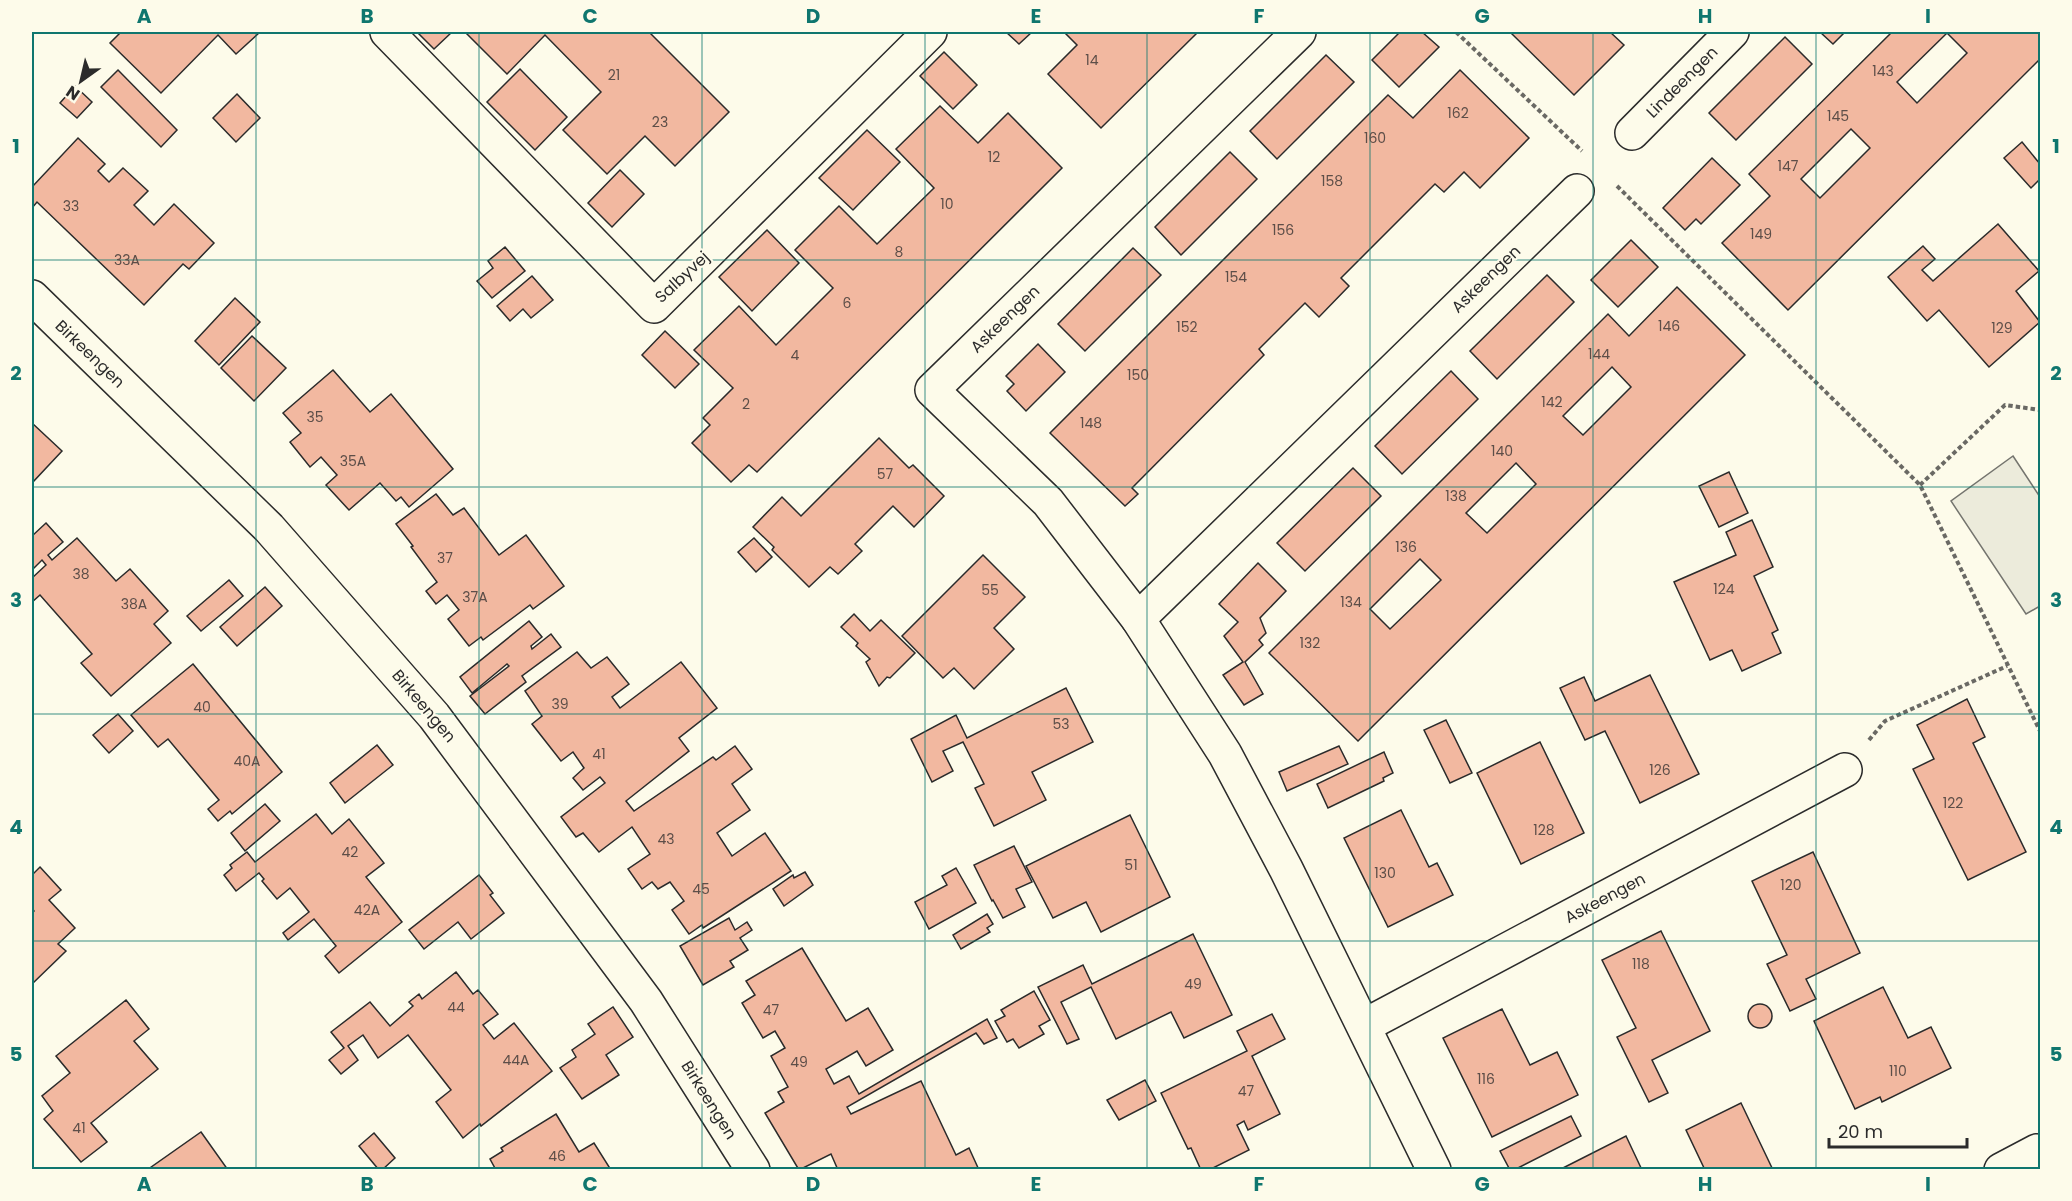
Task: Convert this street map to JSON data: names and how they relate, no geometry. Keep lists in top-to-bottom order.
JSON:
{
  "streets": {
    "street": [
      "Lindeengen",
      "Salbyvej",
      "Askeengen",
      "Birkeengen"
    ]
  },
  "house_numbers": [
    "14",
    "143",
    "21",
    "162",
    "145",
    "23",
    "160",
    "12",
    "147",
    "158",
    "10",
    "33",
    "156",
    "149",
    "8",
    "33A",
    "154",
    "6",
    "146",
    "152",
    "129",
    "144",
    "4",
    "150",
    "142",
    "2",
    "35",
    "148",
    "140",
    "35A",
    "57",
    "138",
    "136",
    "37",
    "38",
    "124",
    "55",
    "37A",
    "134",
    "38A",
    "132",
    "39",
    "40",
    "53",
    "41",
    "40A",
    "126",
    "122",
    "128",
    "43",
    "42",
    "51",
    "130",
    "120",
    "45",
    "42A",
    "118",
    "49",
    "44",
    "47",
    "44A",
    "49",
    "110",
    "116",
    "47",
    "41",
    "46"
  ],
  "scale_bar": "20 m",
  "north": "bottom left",
  "grid": {
    "columns": [
      "A",
      "B",
      "C",
      "D",
      "E",
      "F",
      "G",
      "H",
      "I"
    ],
    "rows": [
      "1",
      "2",
      "3",
      "4",
      "5"
    ]
  }
}
